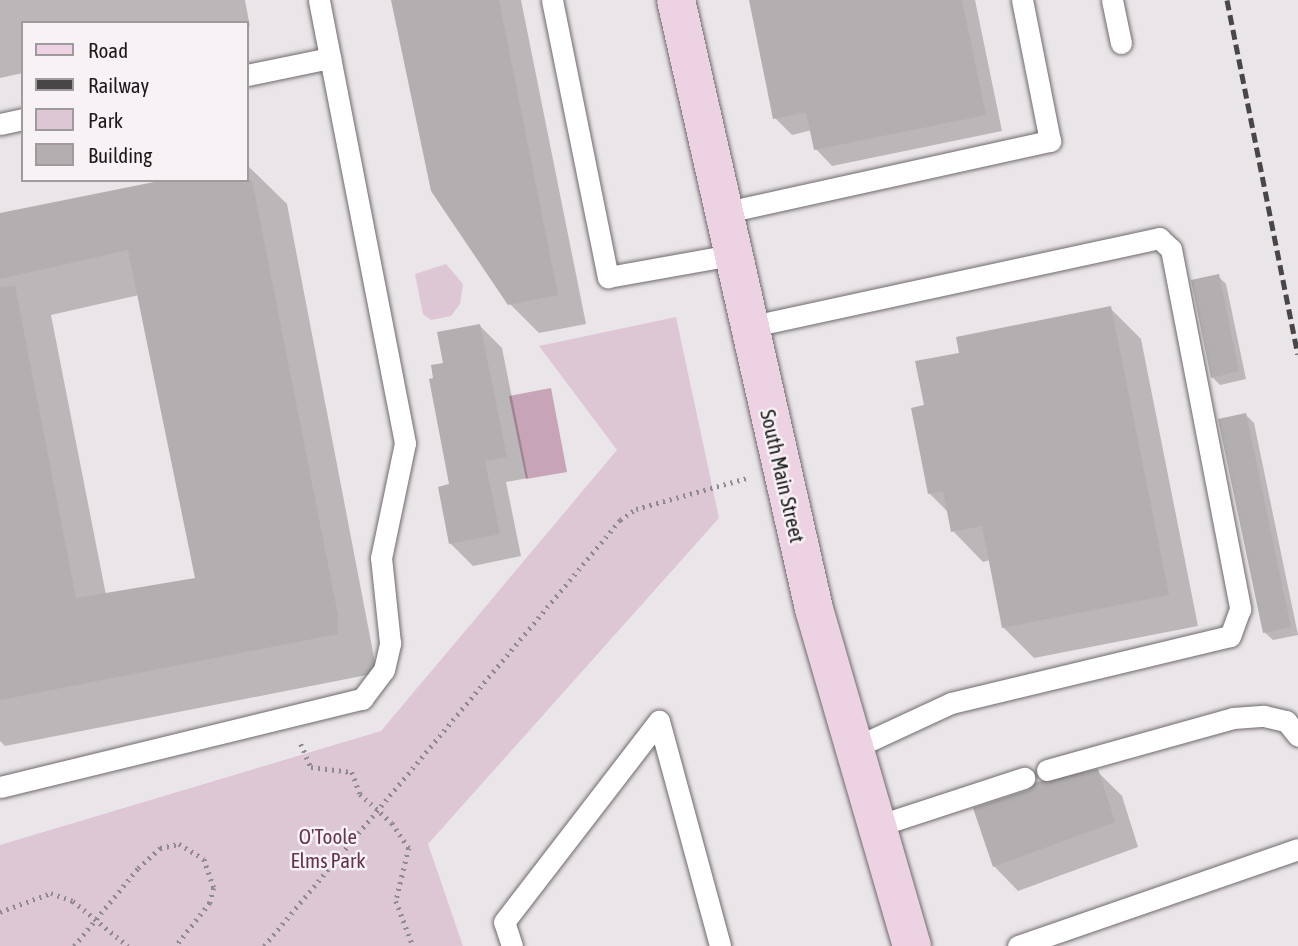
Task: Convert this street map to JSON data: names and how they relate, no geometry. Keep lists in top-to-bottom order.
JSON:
{
  "streets": {
    "main road": ["South Main Street"]
  },
  "parks": ["O'Toole Elms Park"],
  "legend": [
    "Road",
    "Railway",
    "Park",
    "Building"
  ]
}
